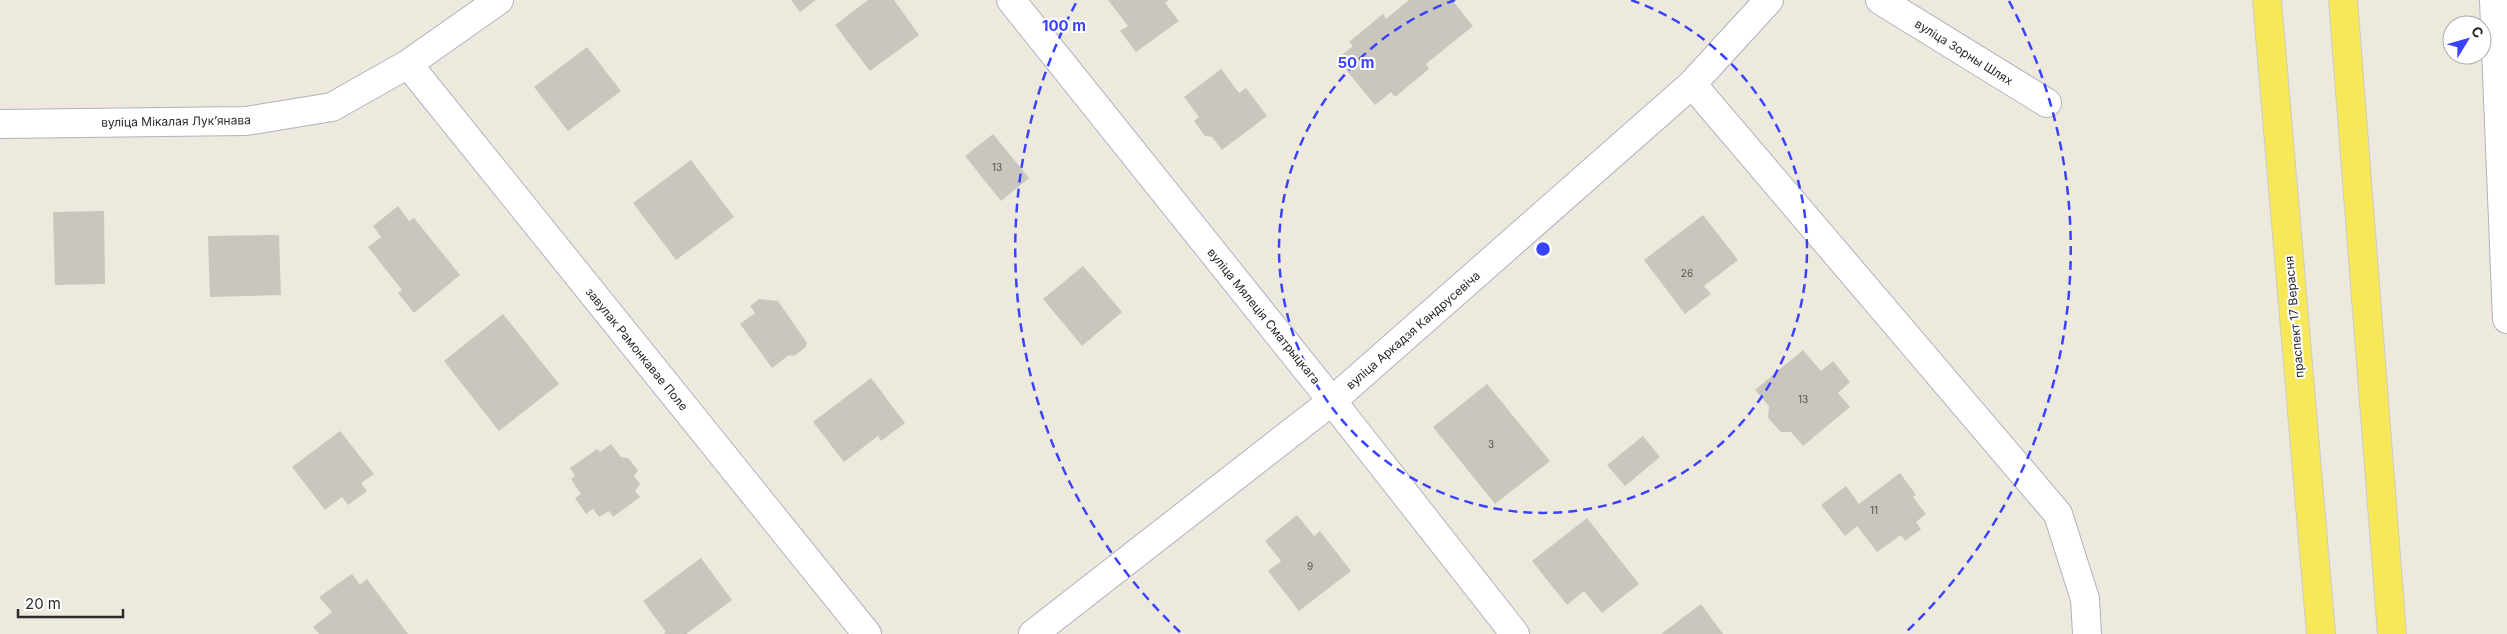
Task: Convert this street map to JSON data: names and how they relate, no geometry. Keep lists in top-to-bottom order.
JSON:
{
  "streets": {
    "main road": ["праспект 17 Верасня"],
    "street": [
      "вуліца Зорны Шлях",
      "вуліца Мікалая Лукʼянава",
      "вуліца Мялеція Сматрыцкага",
      "вуліца Аркадзя Кандрусевіча",
      "завулак Рамонкавае Поле"
    ]
  },
  "crossings": [
    ["вуліца Мікалая Лукʼянава", "завулак Рамонкавае Поле"],
    ["вуліца Мялеція Сматрыцкага", "вуліца Аркадзя Кандрусевіча"]
  ],
  "house_numbers": [
    "13",
    "26",
    "13",
    "3",
    "11",
    "9"
  ],
  "scale_bar": "20 m",
  "north": "top right",
  "rings": ["100 m", "50 m"]
}
